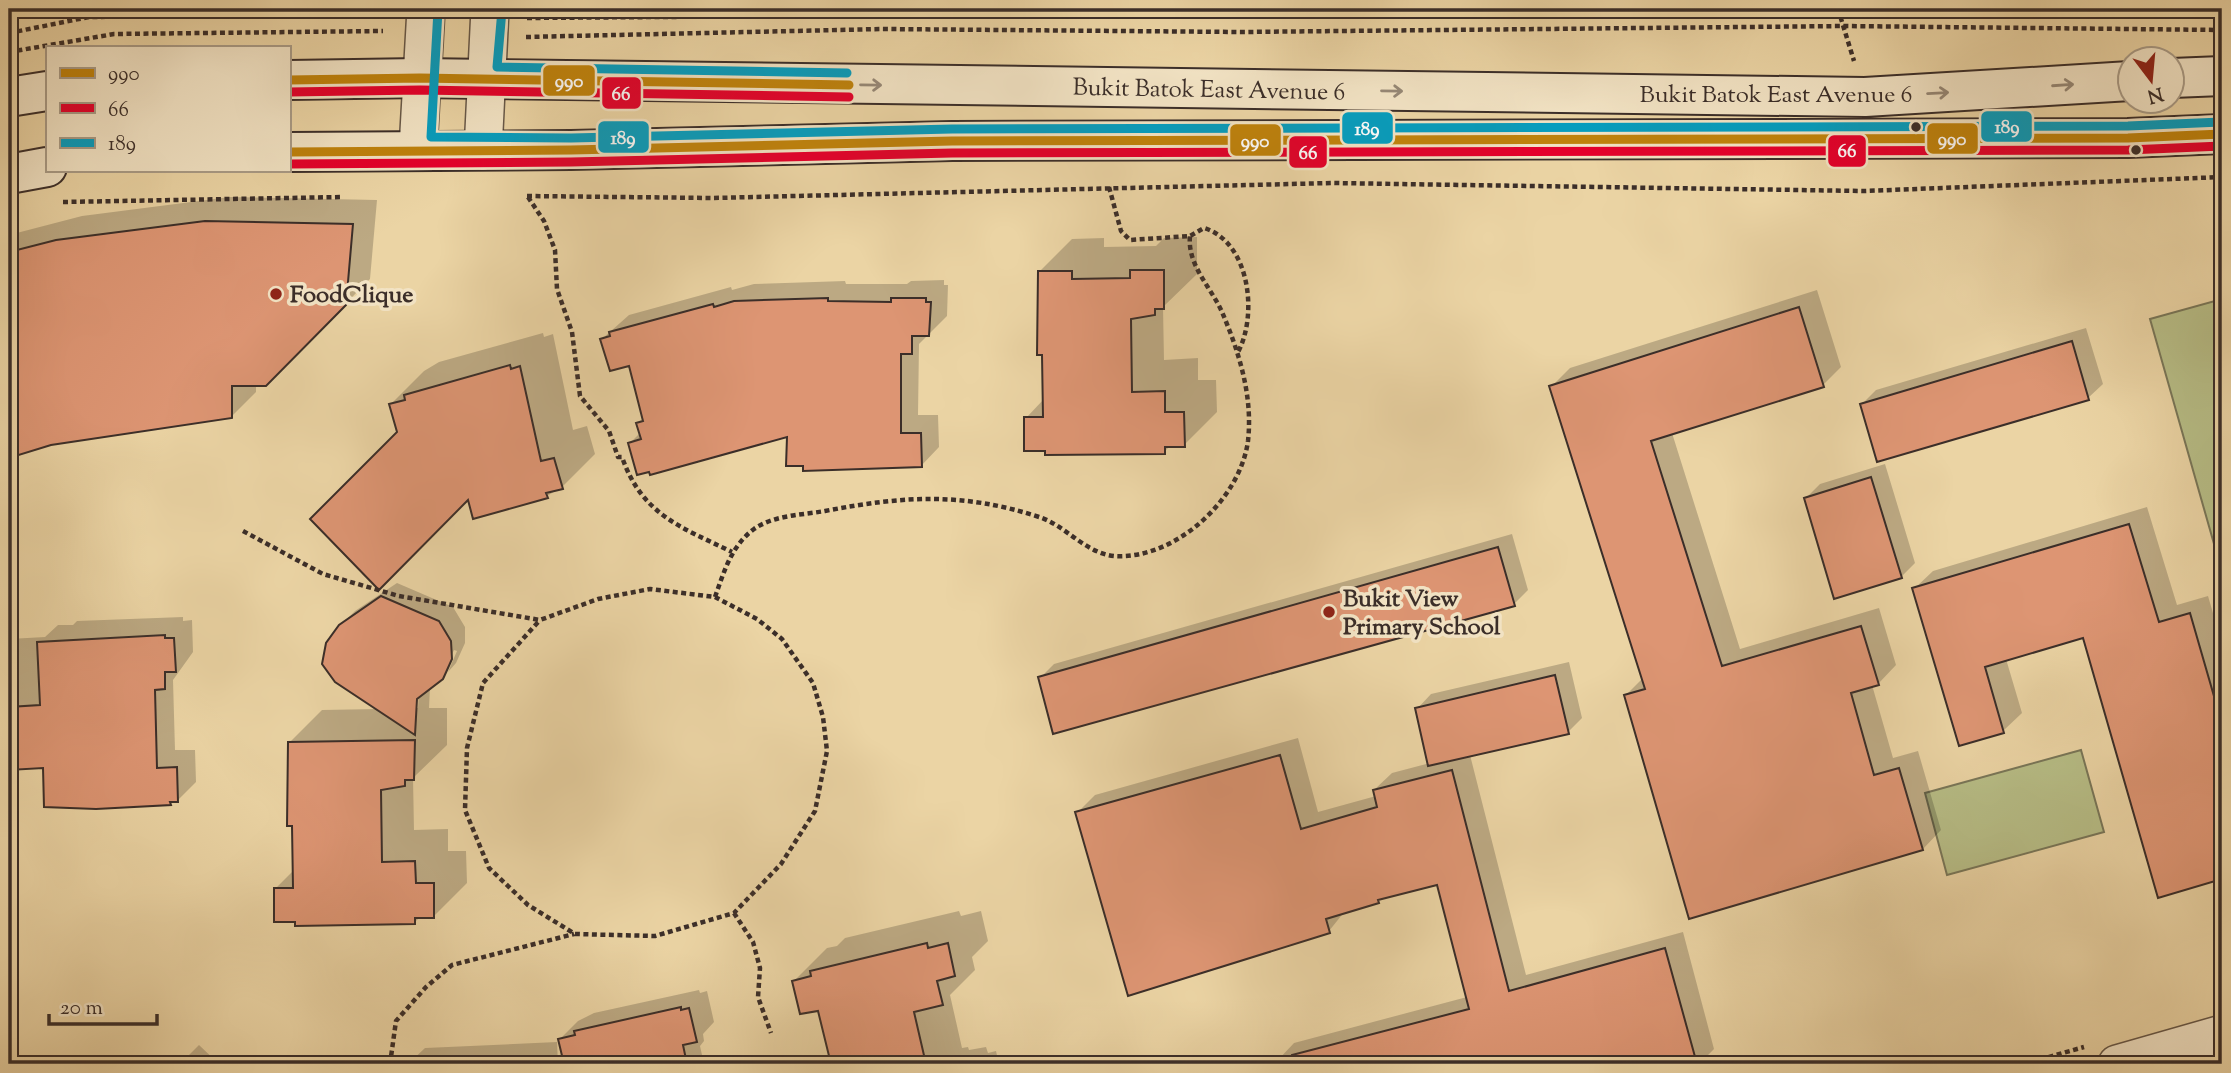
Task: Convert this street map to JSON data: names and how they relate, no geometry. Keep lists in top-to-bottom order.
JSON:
{
  "streets": {
    "main road": ["Bukit Batok East Avenue 6"]
  },
  "places": ["FoodClique", "Bukit View Primary School"],
  "lines": ["transit line 189", "transit line 990", "transit line 66"],
  "legend": ["990", "66", "189"],
  "scale_bar": "20 m",
  "north": "bottom"
}
